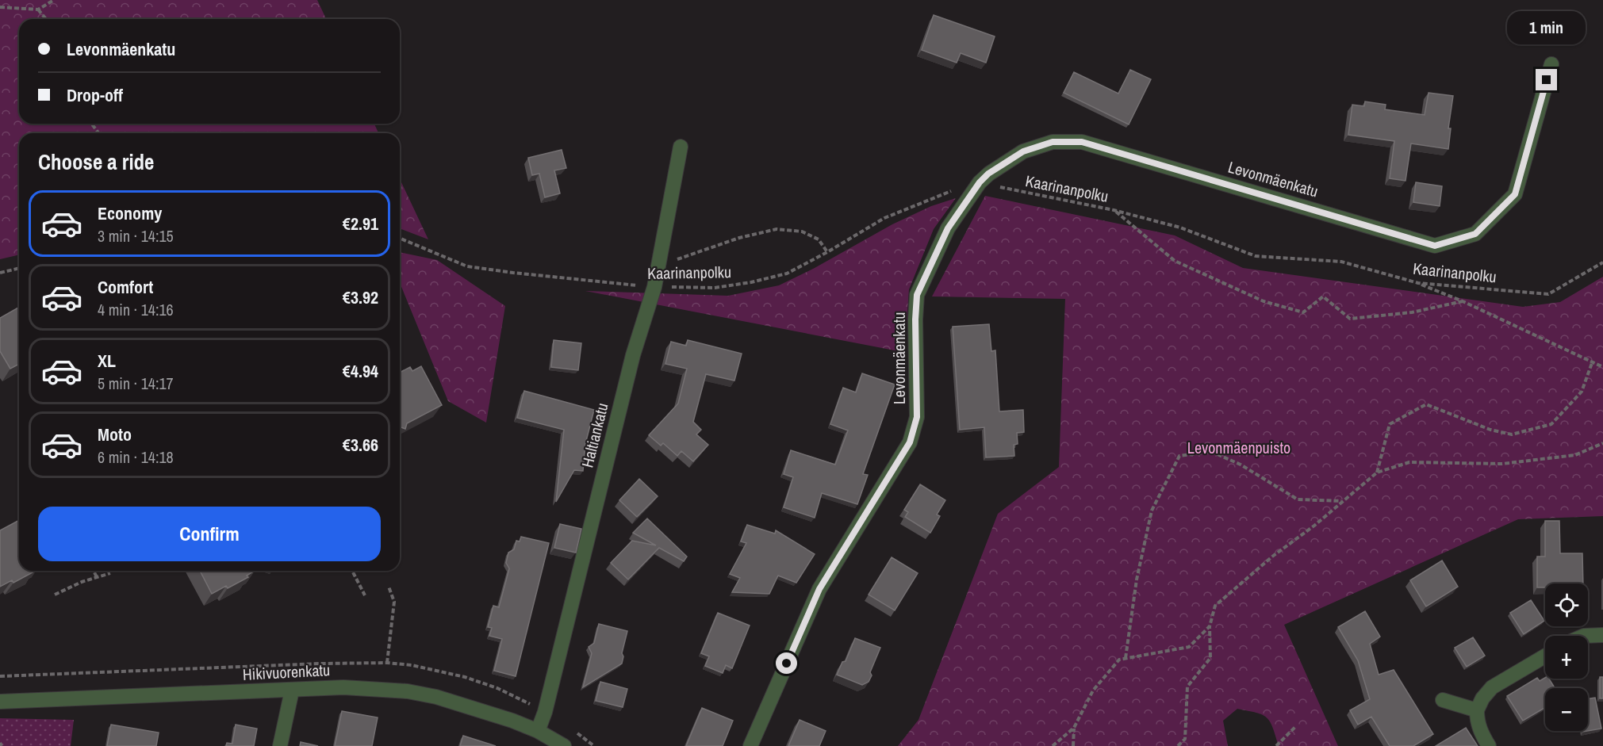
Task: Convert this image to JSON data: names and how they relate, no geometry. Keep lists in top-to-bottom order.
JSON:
{
  "streets": {
    "street": ["Levonmäenkatu", "Haltiankatu", "Hikivuorenkatu"],
    "path": ["Kaarinanpolku"]
  },
  "crossings": [
    ["Levonmäenkatu", "Kaarinanpolku"],
    ["Kaarinanpolku", "Haltiankatu"],
    ["Haltiankatu", "Hikivuorenkatu"]
  ],
  "parks": ["Levonmäenpuisto"],
  "page": {
    "bubble": "1 min",
    "banner": ["Levonmäenkatu", "Drop-off"],
    "heading": "Choose a ride",
    "list": [
      {
        "name": "Economy",
        "note": "3 min · 14:15",
        "value": "€2.91"
      },
      {
        "name": "Comfort",
        "note": "4 min · 14:16",
        "value": "€3.92"
      },
      {
        "name": "XL",
        "note": "5 min · 14:17",
        "value": "€4.94"
      },
      {
        "name": "Moto",
        "note": "6 min · 14:18",
        "value": "€3.66"
      }
    ],
    "buttons": "Confirm",
    "map_buttons": ["+", "−"]
  }
}
